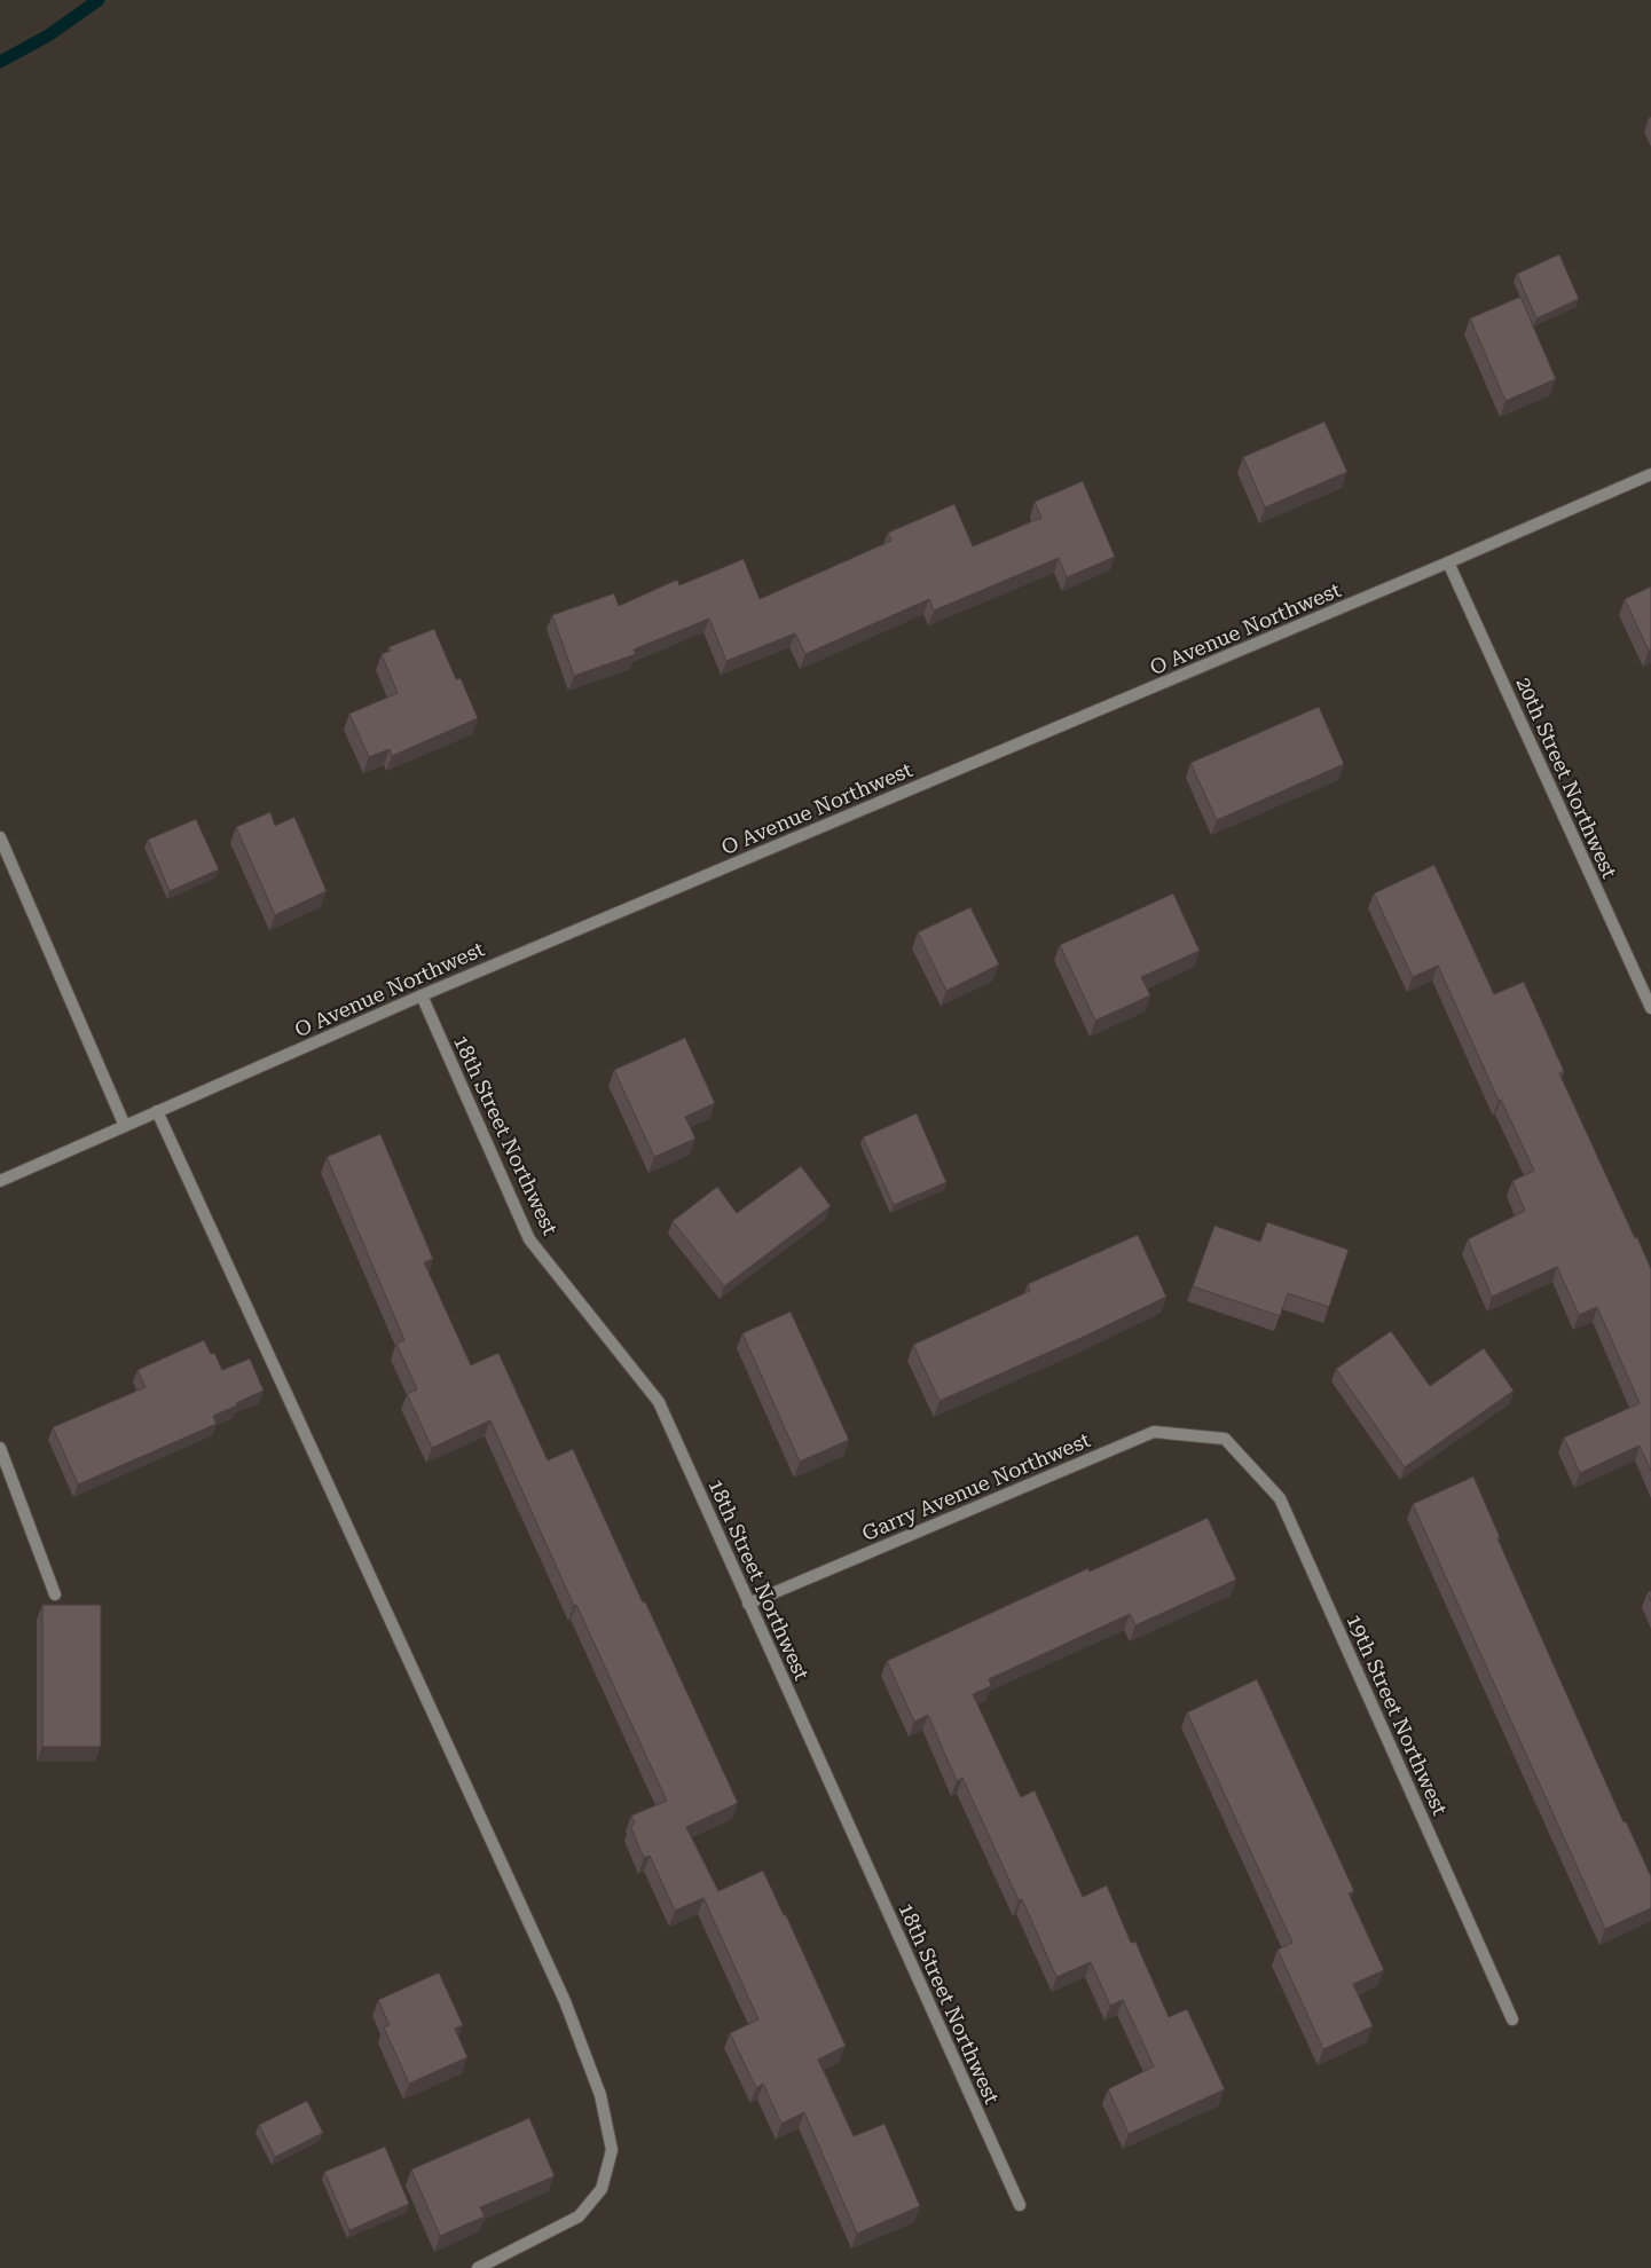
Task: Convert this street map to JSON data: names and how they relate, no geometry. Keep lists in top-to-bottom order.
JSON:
{
  "streets": {
    "street": [
      "O Avenue Northwest",
      "20th Street Northwest",
      "18th Street Northwest",
      "Garry Avenue Northwest",
      "19th Street Northwest"
    ]
  },
  "crossings": [
    ["O Avenue Northwest", "20th Street Northwest"],
    ["O Avenue Northwest", "18th Street Northwest"],
    ["18th Street Northwest", "Garry Avenue Northwest"],
    ["Garry Avenue Northwest", "19th Street Northwest"]
  ]
}
